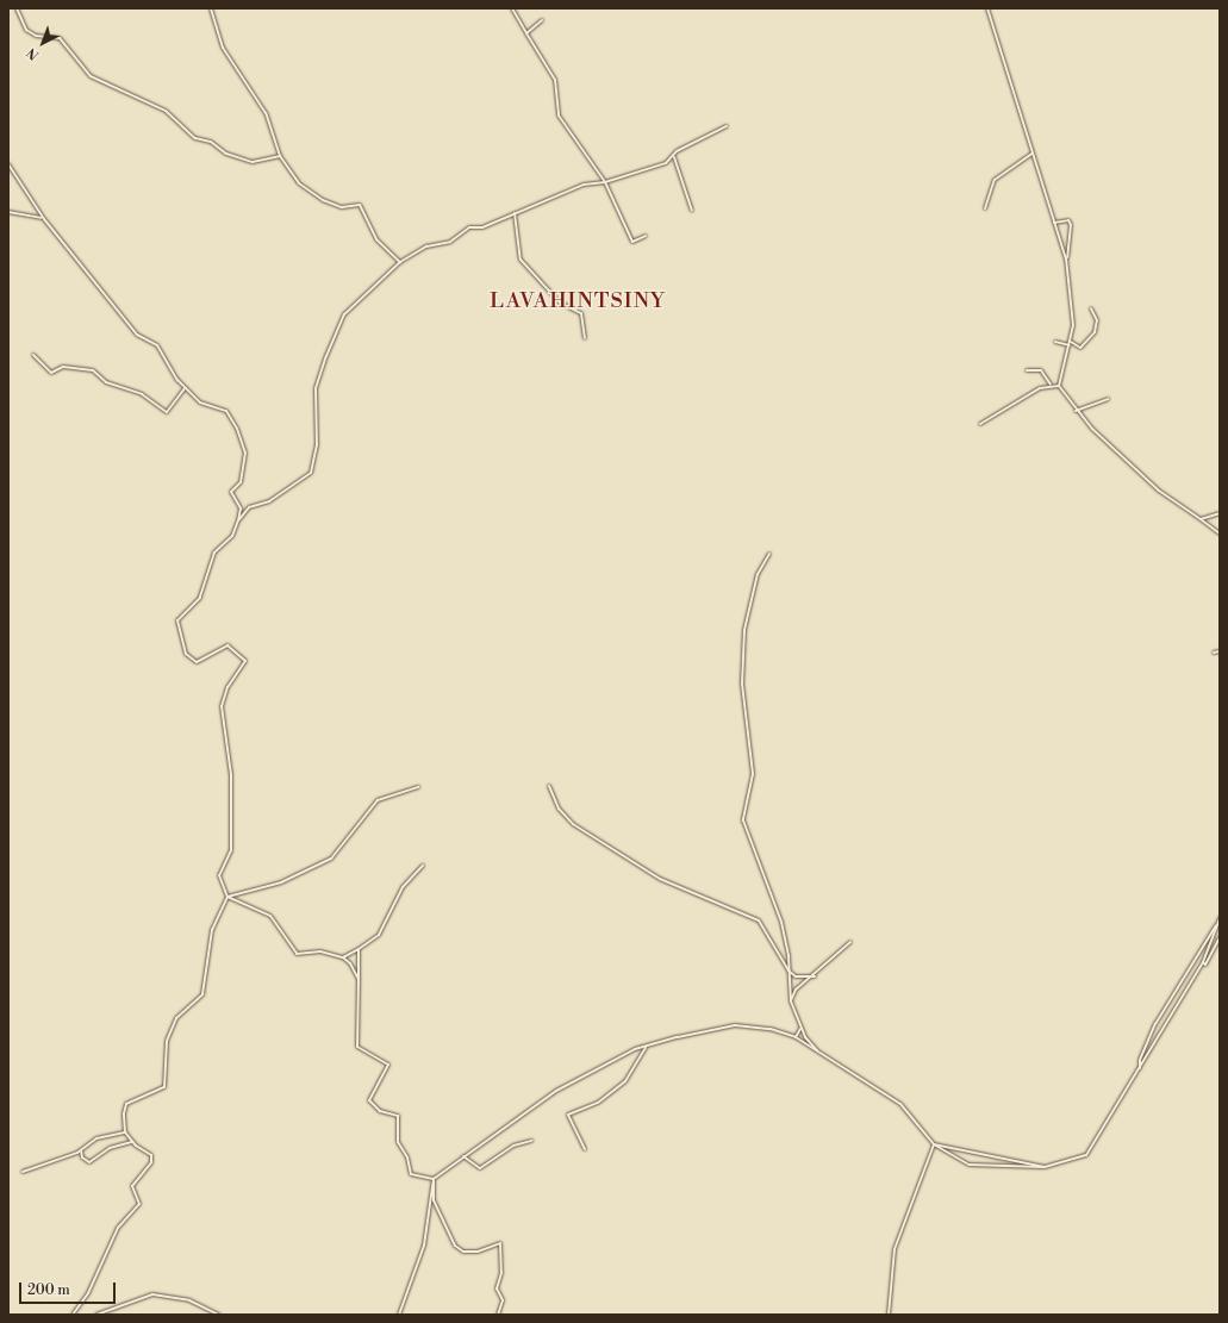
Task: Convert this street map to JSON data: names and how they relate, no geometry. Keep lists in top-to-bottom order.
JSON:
{
  "districts": ["LAVAHINTSINY"],
  "scale_bar": "200 m",
  "north": "bottom left"
}
